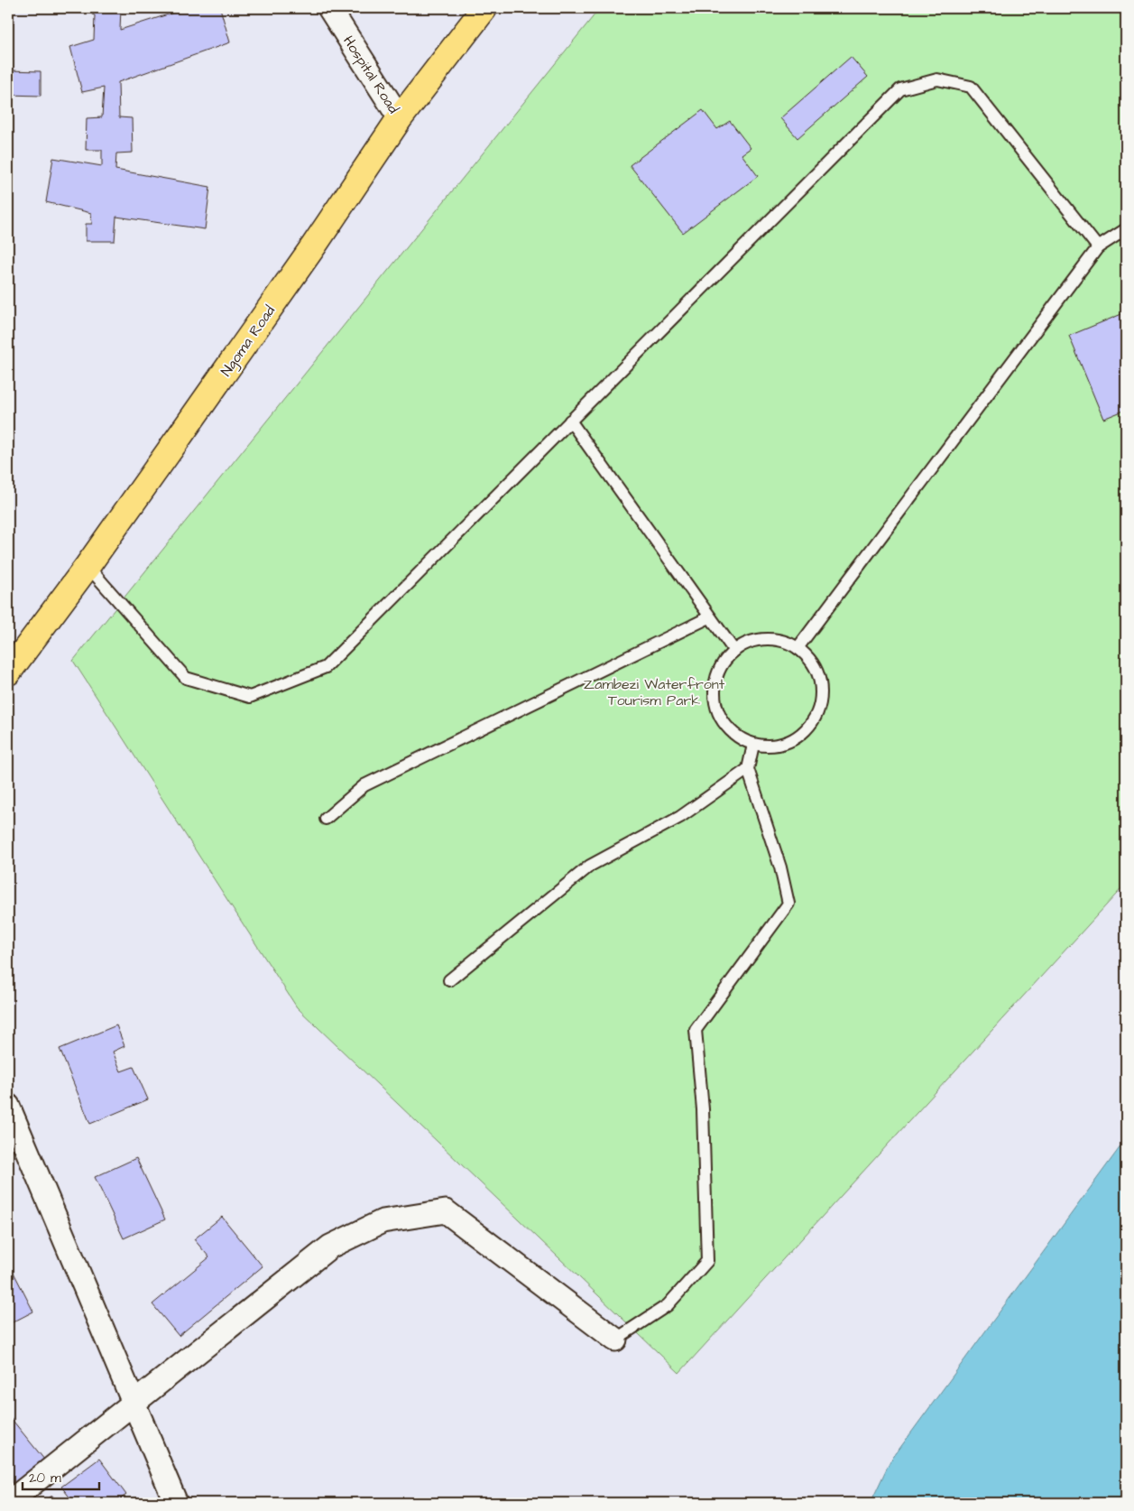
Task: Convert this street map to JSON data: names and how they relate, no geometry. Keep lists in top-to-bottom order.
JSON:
{
  "streets": {
    "highway": ["Ngoma Road"],
    "street": ["Hospital Road"]
  },
  "crossings": [
    ["Hospital Road", "Ngoma Road"]
  ],
  "parks": ["Zambezi Waterfront Tourism Park"],
  "scale_bar": "20 m"
}
